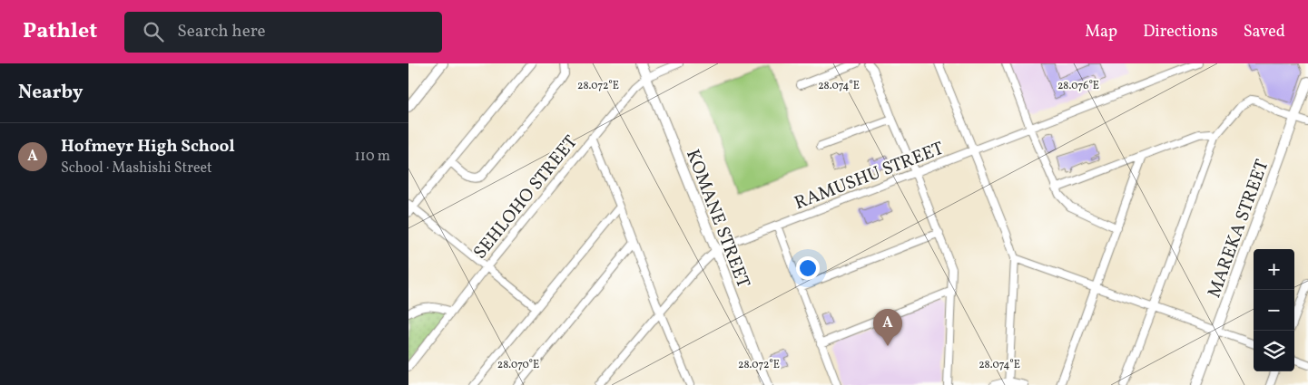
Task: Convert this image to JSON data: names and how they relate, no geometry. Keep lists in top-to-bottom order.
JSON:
{
  "streets": {
    "street": [
      "RAMUSHU STREET",
      "SEHLOHO STREET",
      "KOMANE STREET",
      "MAREKA STREET"
    ]
  },
  "crossings": [
    ["RAMUSHU STREET", "KOMANE STREET"],
    ["SEHLOHO STREET", "KOMANE STREET"]
  ],
  "page": {
    "header": "Pathlet",
    "search": "Search here",
    "nav": ["Map", "Directions", "Saved"],
    "heading": "Nearby",
    "list": [
      {
        "mark": "A",
        "name": "Hofmeyr High School",
        "note": "School · Mashishi Street",
        "value": "110 m"
      }
    ],
    "map_buttons": ["+", "−"],
    "pins": "A"
  },
  "coordinates": [
    "28.072°E",
    "28.074°E",
    "28.076°E",
    "28.070°E"
  ]
}
